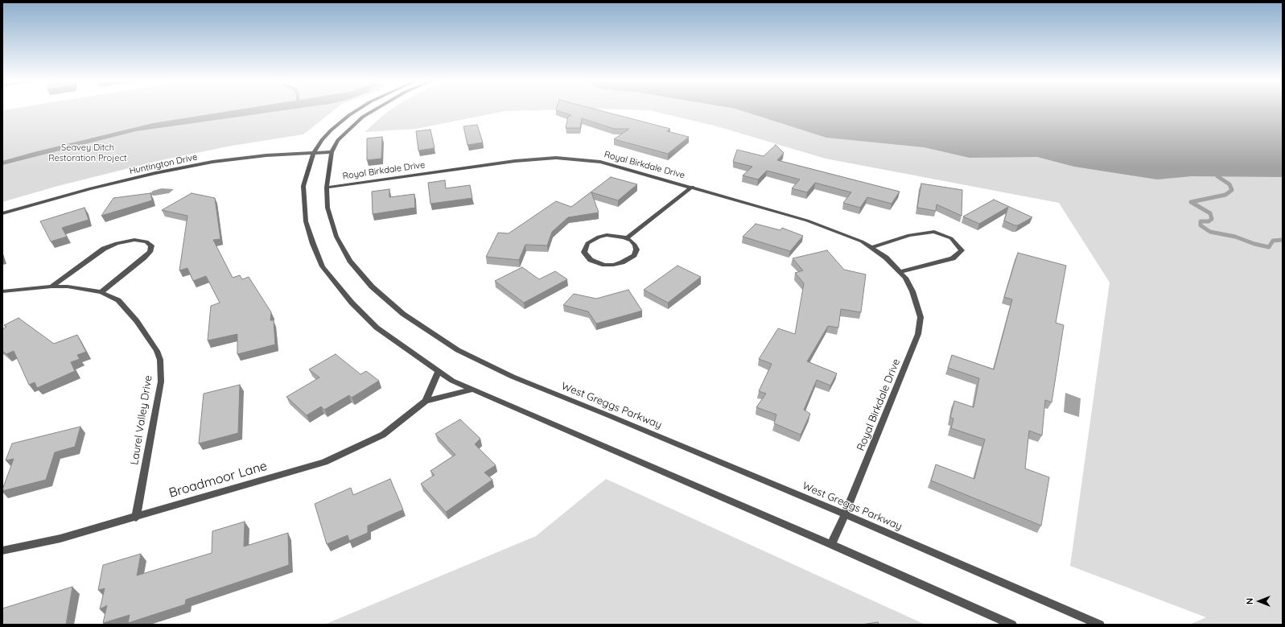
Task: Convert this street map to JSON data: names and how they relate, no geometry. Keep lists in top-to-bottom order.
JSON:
{
  "streets": {
    "street": [
      "Huntington Drive",
      "Royal Birkdale Drive",
      "West Greggs Parkway",
      "Laurel Valley Drive",
      "Broadmoor Lane"
    ]
  },
  "crossings": [
    ["Huntington Drive", "West Greggs Parkway"],
    ["Royal Birkdale Drive", "West Greggs Parkway"],
    ["Laurel Valley Drive", "Broadmoor Lane"]
  ],
  "parks": ["Seavey Ditch Restoration Project"],
  "north": "left"
}
